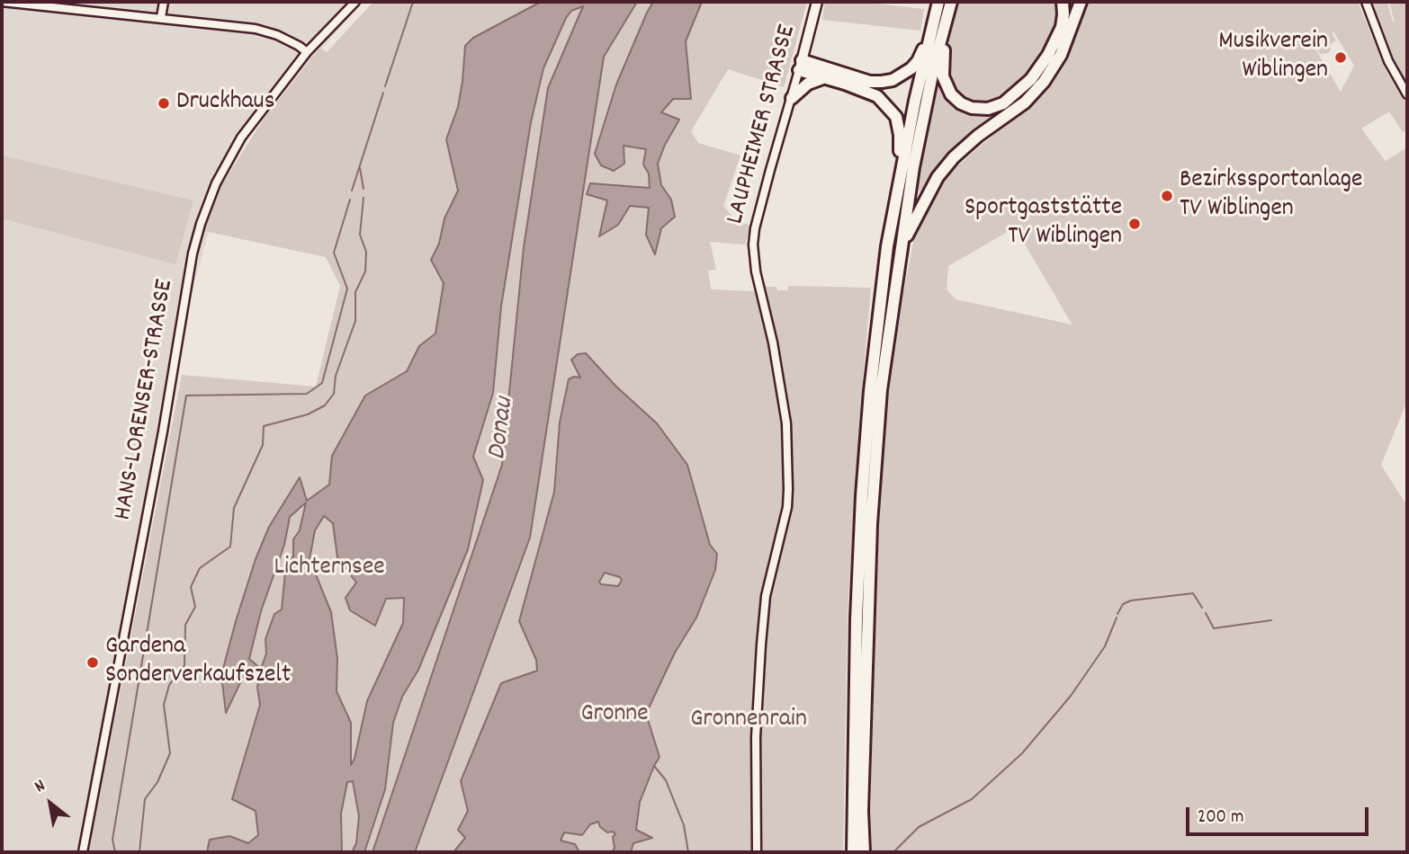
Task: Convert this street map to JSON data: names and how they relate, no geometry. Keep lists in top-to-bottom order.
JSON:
{
  "streets": {
    "main road": ["LAUPHEIMER STRASSE"],
    "street": ["HANS-LORENSER-STRASSE"]
  },
  "water": ["Donau"],
  "parks": ["Lichternsee", "Gronne", "Gronnenrain"],
  "places": [
    "Musikverein Wiblingen",
    "Druckhaus",
    "Bezirkssportanlage TV Wiblingen",
    "Sportgaststätte TV Wiblingen",
    "Gardena Sonderverkaufszelt"
  ],
  "scale_bar": "200 m",
  "north": "top left"
}
